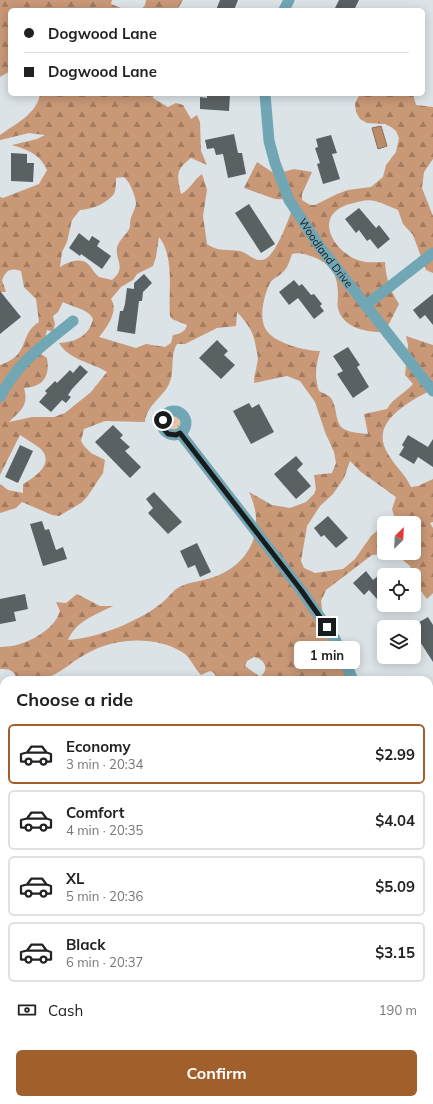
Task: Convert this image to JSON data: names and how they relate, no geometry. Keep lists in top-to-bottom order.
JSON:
{
  "streets": {
    "street": ["Woodland Drive"]
  },
  "north": "top right",
  "page": {
    "banner": ["Dogwood Lane", "Dogwood Lane"],
    "bubble": "1 min",
    "heading": "Choose a ride",
    "list": [
      {
        "name": "Economy",
        "note": "3 min · 20:34",
        "value": "$2.99"
      },
      {
        "name": "Comfort",
        "note": "4 min · 20:35",
        "value": "$4.04"
      },
      {
        "name": "XL",
        "note": "5 min · 20:36",
        "value": "$5.09"
      },
      {
        "name": "Black",
        "note": "6 min · 20:37",
        "value": "$3.15"
      }
    ],
    "pay": ["Cash", "190 m"],
    "buttons": "Confirm"
  }
}
